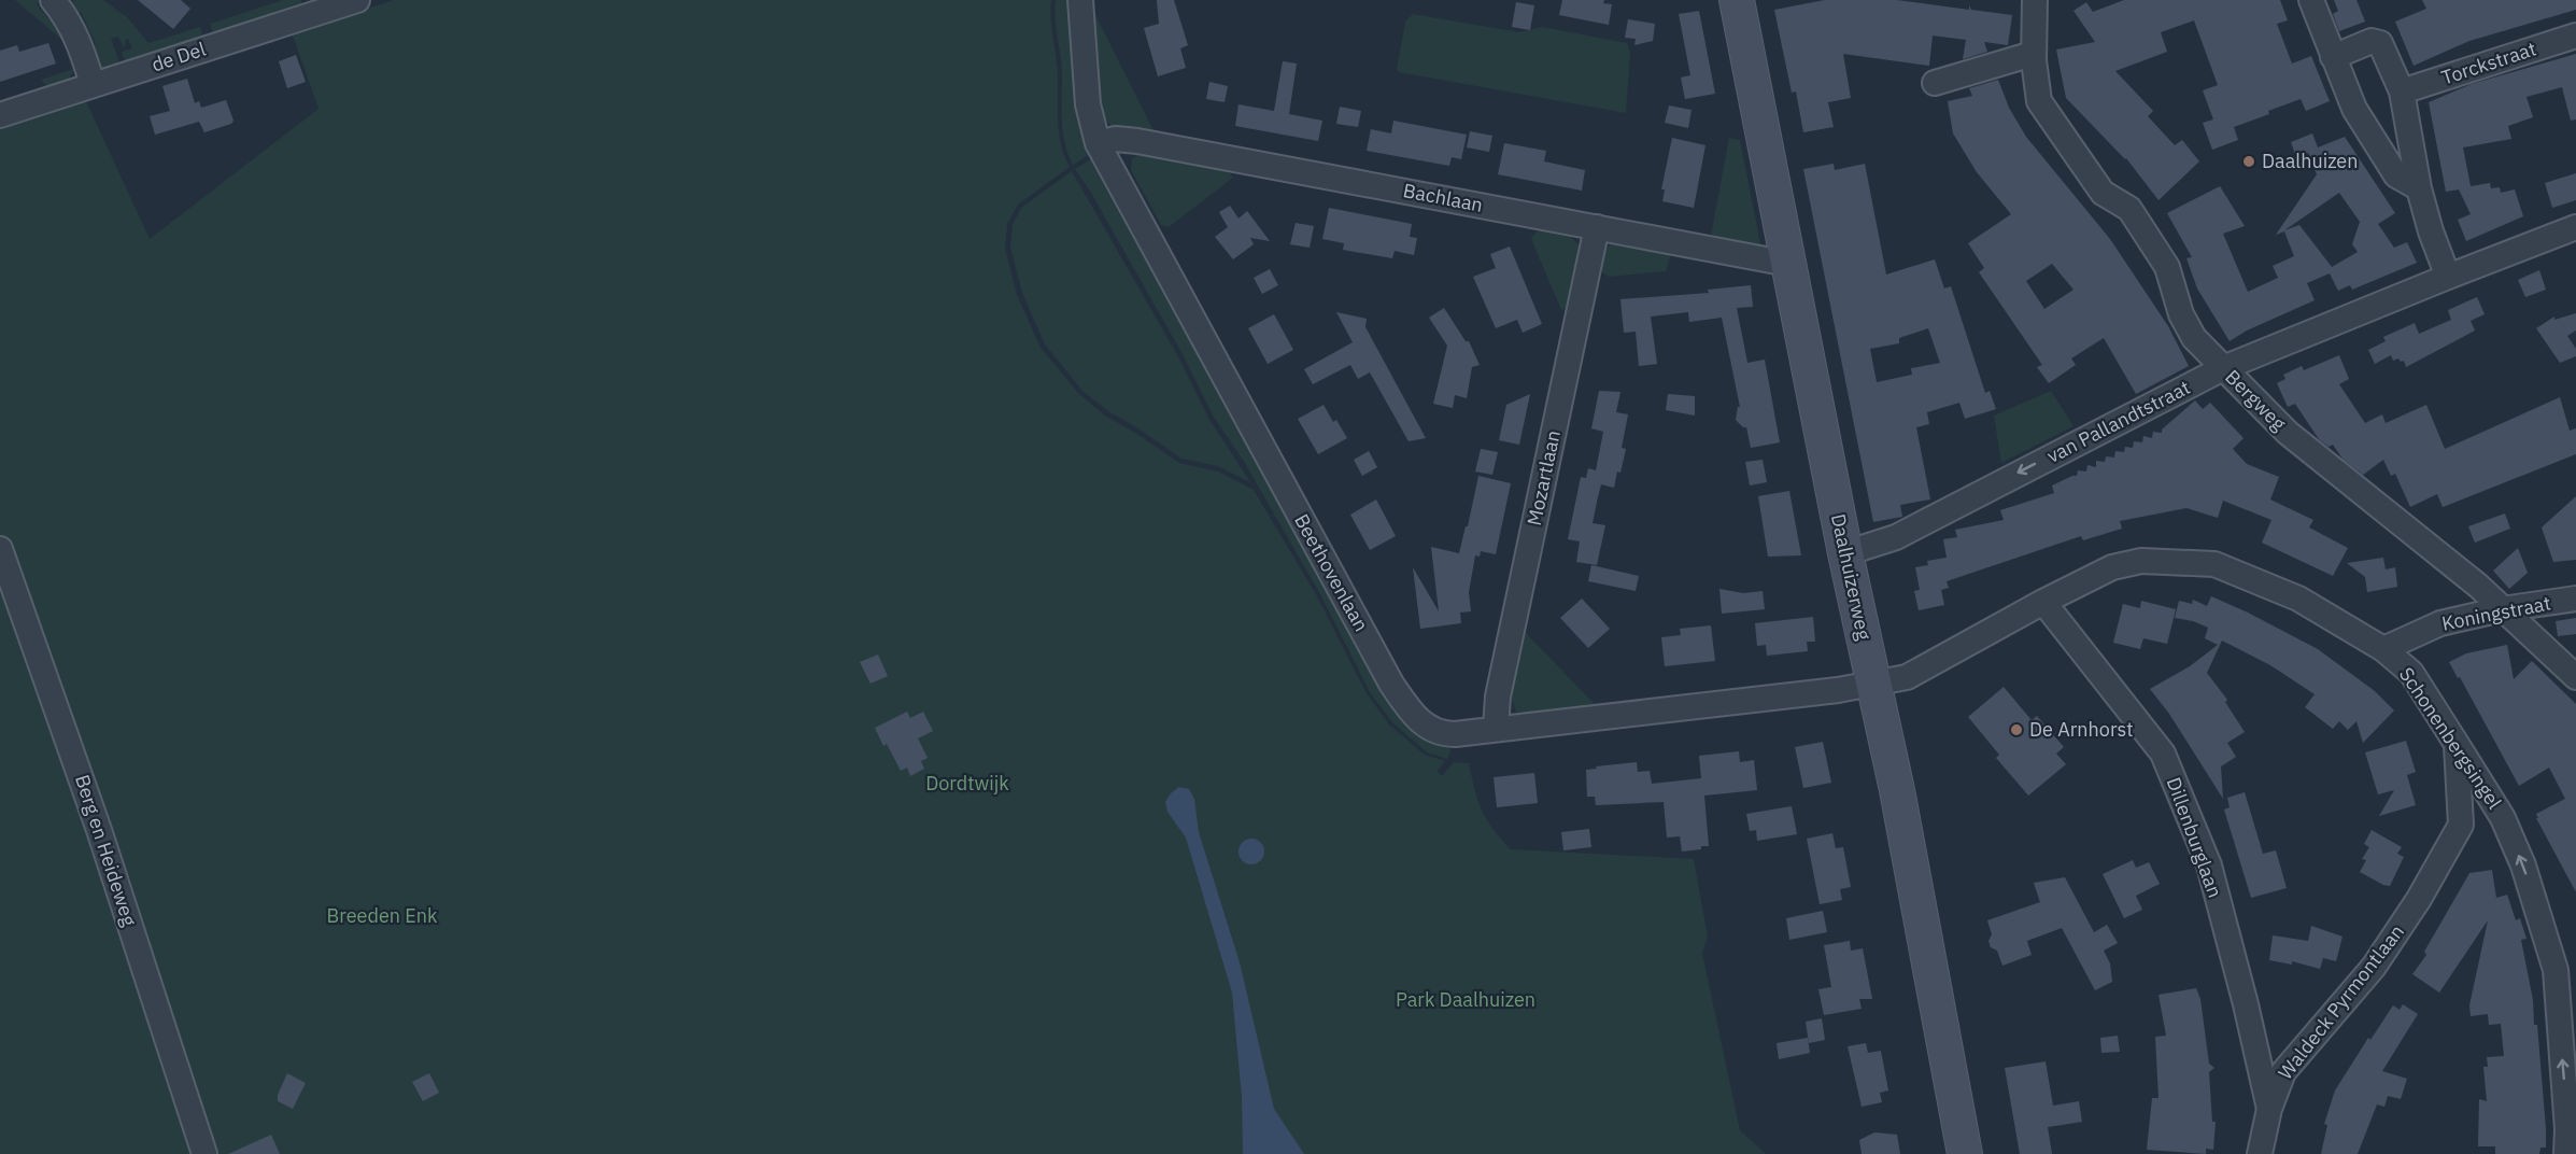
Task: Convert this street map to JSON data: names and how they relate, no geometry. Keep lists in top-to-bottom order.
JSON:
{
  "streets": {
    "main road": ["Daalhuizerweg"],
    "street": [
      "de Del",
      "Torckstraat",
      "Bachlaan",
      "Bergweg",
      "van Pallandtstraat",
      "Mozartlaan",
      "Beethovenlaan",
      "Koningstraat",
      "Schonenbergsingel",
      "Dillenburglaan",
      "Berg en Heideweg",
      "Waldeck Pyrmontlaan"
    ]
  },
  "crossings": [
    ["Bachlaan", "Mozartlaan"],
    ["Bachlaan", "Beethovenlaan"],
    ["Bachlaan", "Daalhuizerweg"],
    ["Bergweg", "van Pallandtstraat"],
    ["Bergweg", "Koningstraat"],
    ["van Pallandtstraat", "Daalhuizerweg"],
    ["Mozartlaan", "Beethovenlaan"],
    ["Beethovenlaan", "Daalhuizerweg"],
    ["Beethovenlaan", "Schonenbergsingel"],
    ["Daalhuizerweg", "Schonenbergsingel"],
    ["Koningstraat", "Schonenbergsingel"],
    ["Schonenbergsingel", "Dillenburglaan"],
    ["Dillenburglaan", "Waldeck Pyrmontlaan"]
  ],
  "one_way": ["van Pallandtstraat"],
  "parks": ["Dordtwijk", "Breeden Enk", "Park Daalhuizen"],
  "places": ["Daalhuizen", "De Arnhorst"]
}
